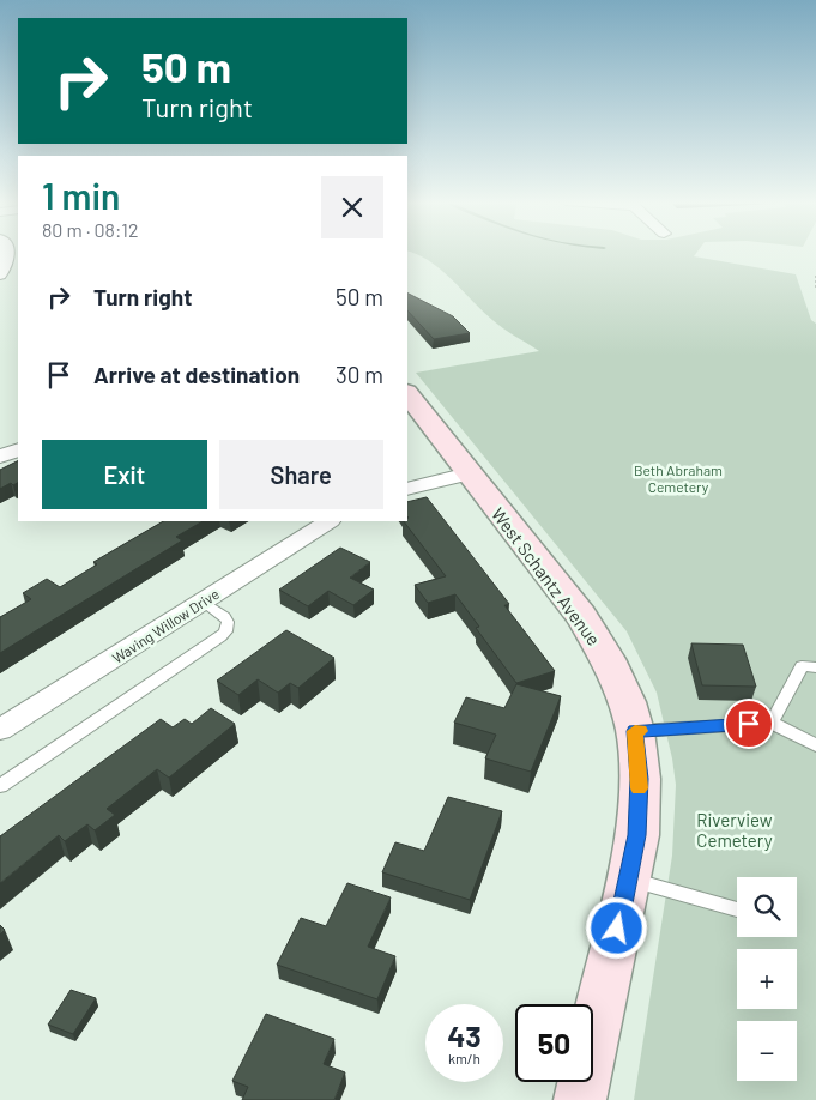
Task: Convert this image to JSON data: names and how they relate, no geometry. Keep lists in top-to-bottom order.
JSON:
{
  "streets": {
    "main road": ["West Schantz Avenue"],
    "street": ["Waving Willow Drive"]
  },
  "parks": ["Beth Abraham Cemetery", "Riverview Cemetery"],
  "page": {
    "turn": ["50 m", "Turn right"],
    "heading": ["1 min", "80 m · 08:12"],
    "list": [
      {
        "name": "Turn right",
        "value": "50 m"
      },
      {
        "name": "Arrive at destination",
        "value": "30 m"
      }
    ],
    "buttons": ["Exit", "Share"],
    "map_buttons": ["+", "−"],
    "speed": "43 km/h",
    "limit": "50"
  }
}
